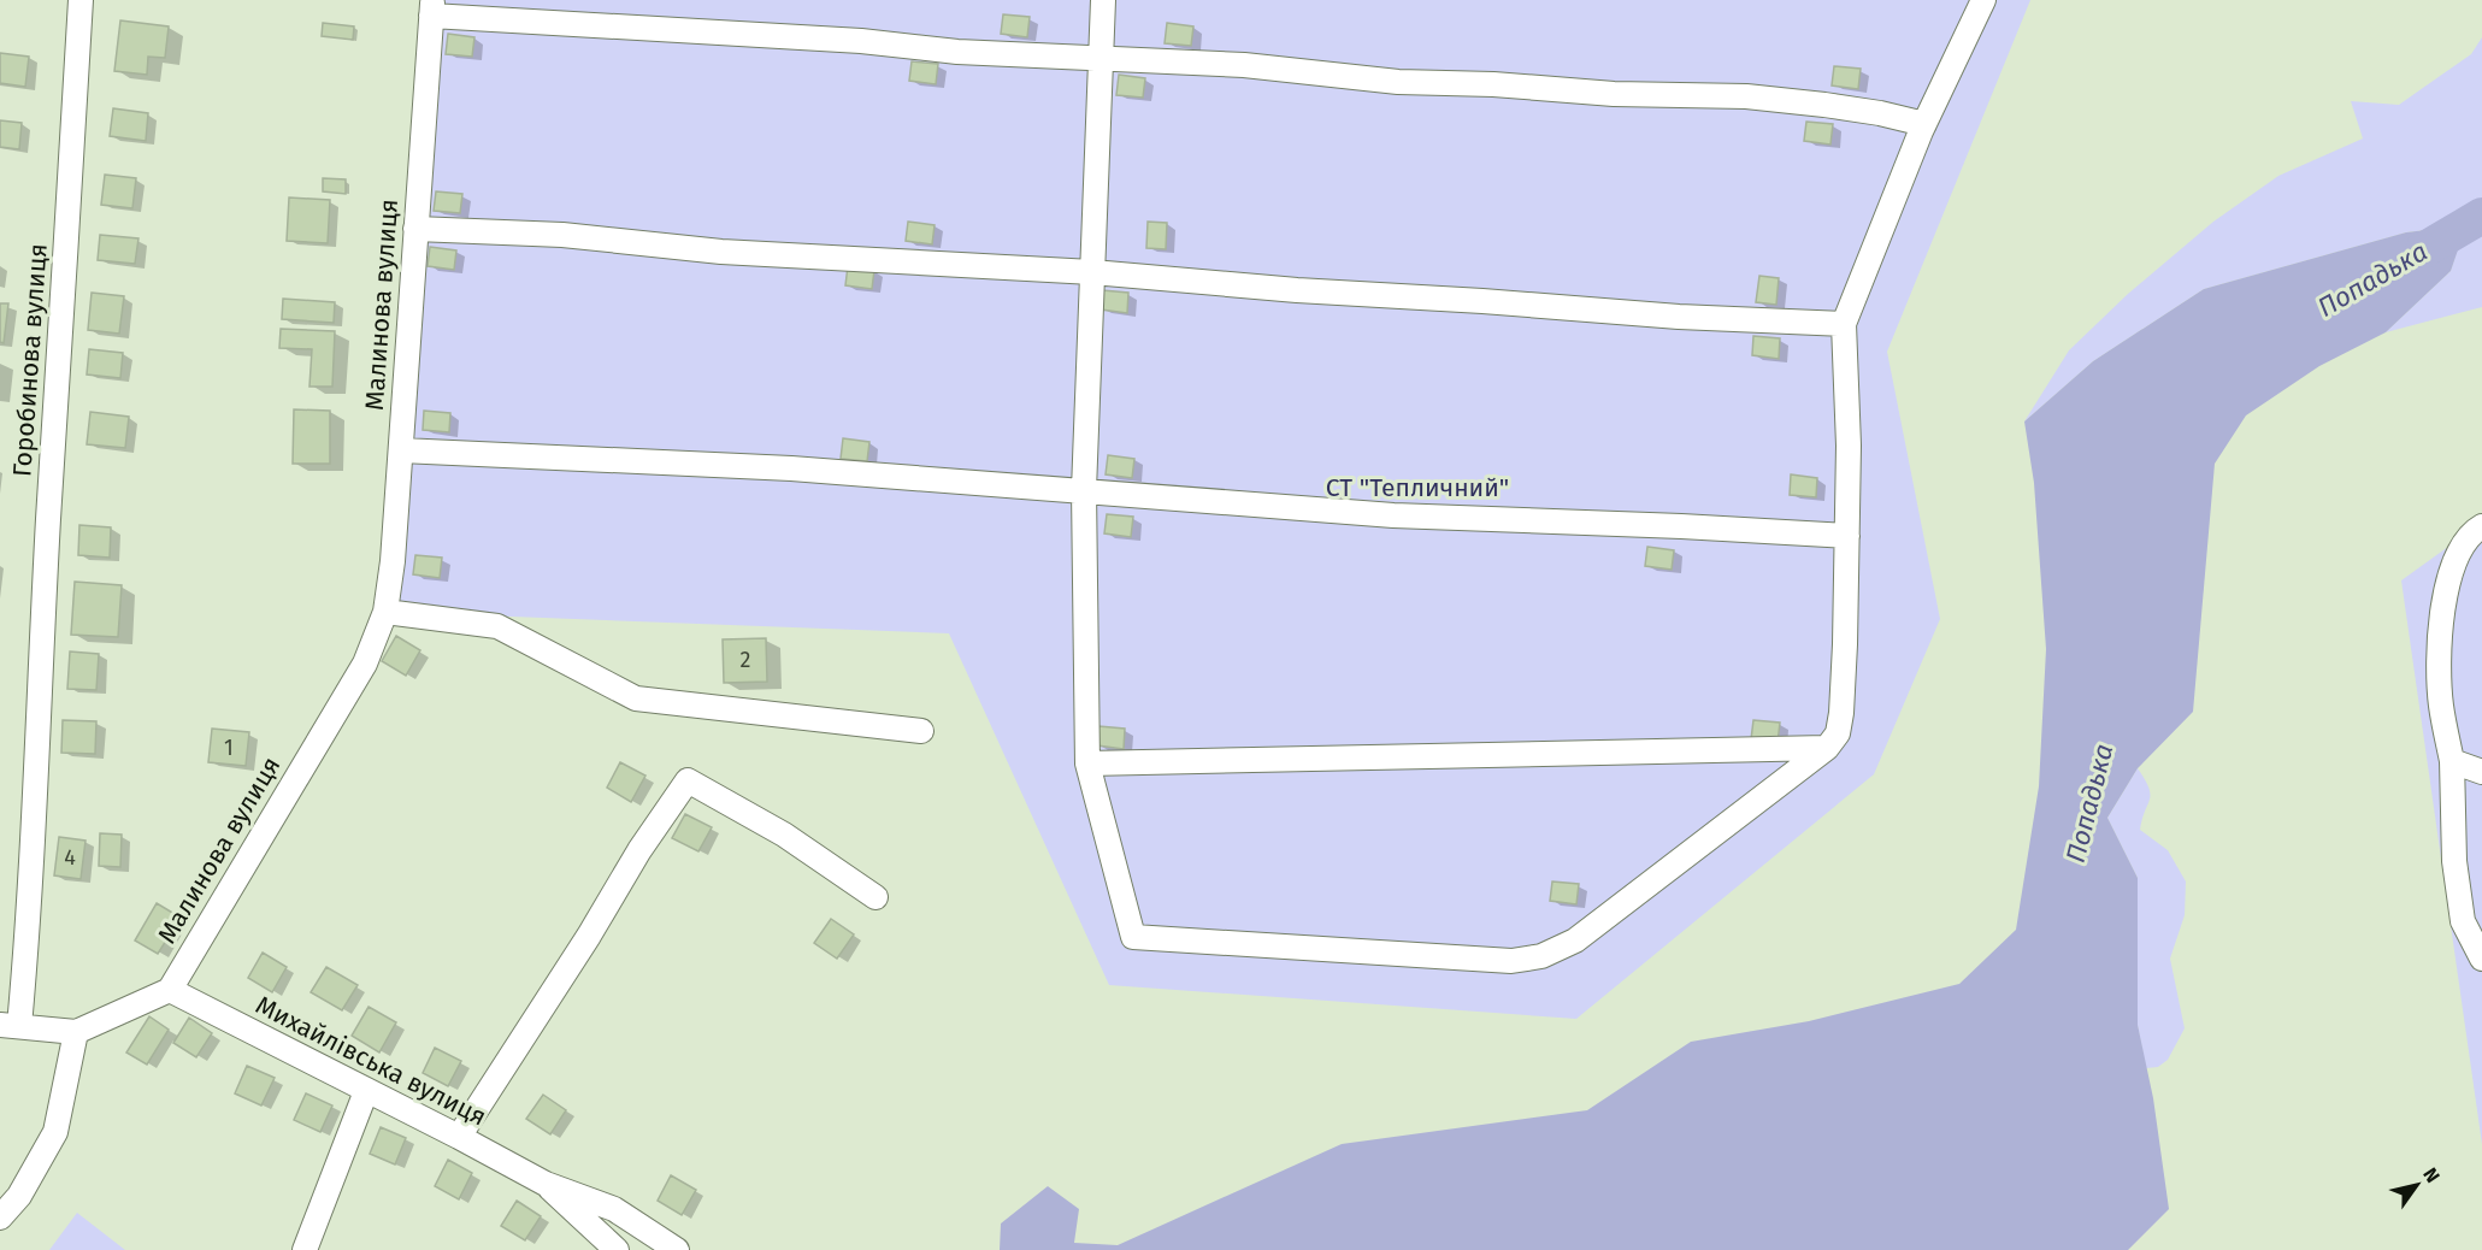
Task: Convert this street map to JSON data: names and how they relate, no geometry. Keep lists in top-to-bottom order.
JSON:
{
  "streets": {
    "street": ["Малинова вулиця", "Горобинова вулиця", "Михайлівська вулиця"]
  },
  "crossings": [
    ["Малинова вулиця", "Михайлівська вулиця"]
  ],
  "water": ["Попадька"],
  "parks": ["СТ \"Тепличний\""],
  "house_numbers": ["2", "1", "4"],
  "north": "top right"
}
